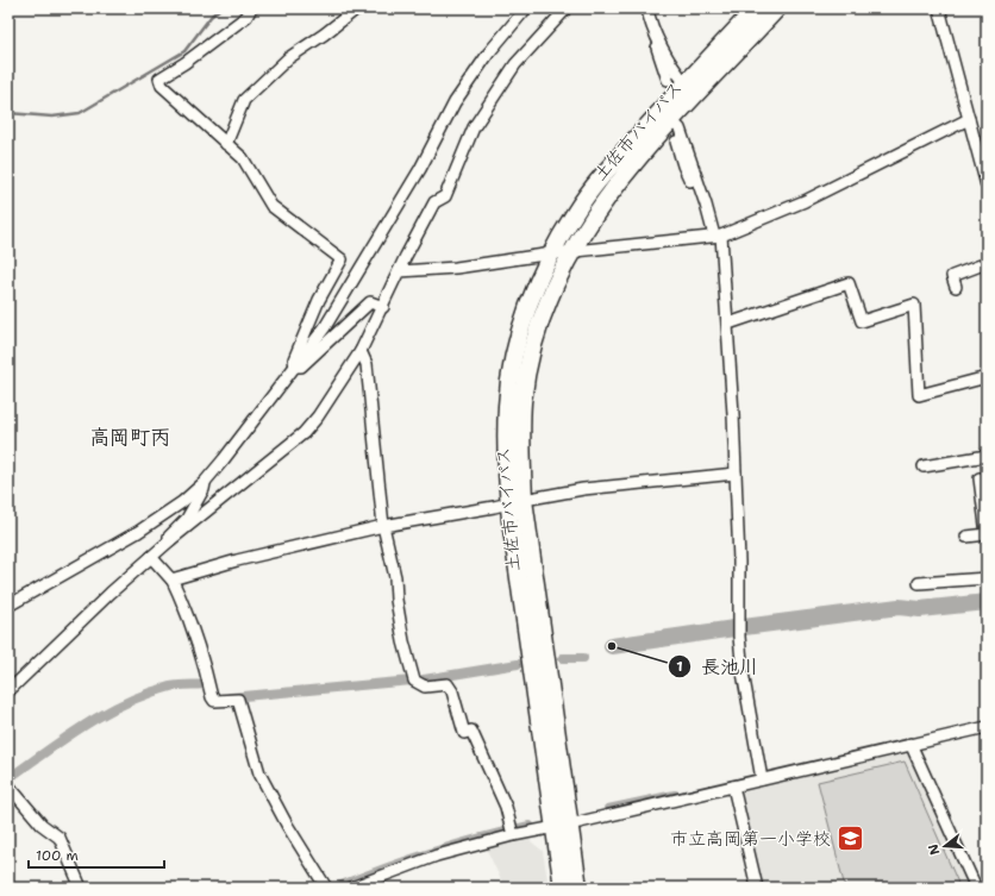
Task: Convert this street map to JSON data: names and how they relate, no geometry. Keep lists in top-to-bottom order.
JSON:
{
  "streets": {
    "highway": ["土佐市バイパス"]
  },
  "districts": ["高岡町丙"],
  "places": {
    "other": ["長池川"],
    "school or university": ["市立高岡第一小学校"]
  },
  "scale_bar": "100 m",
  "north": "left"
}
